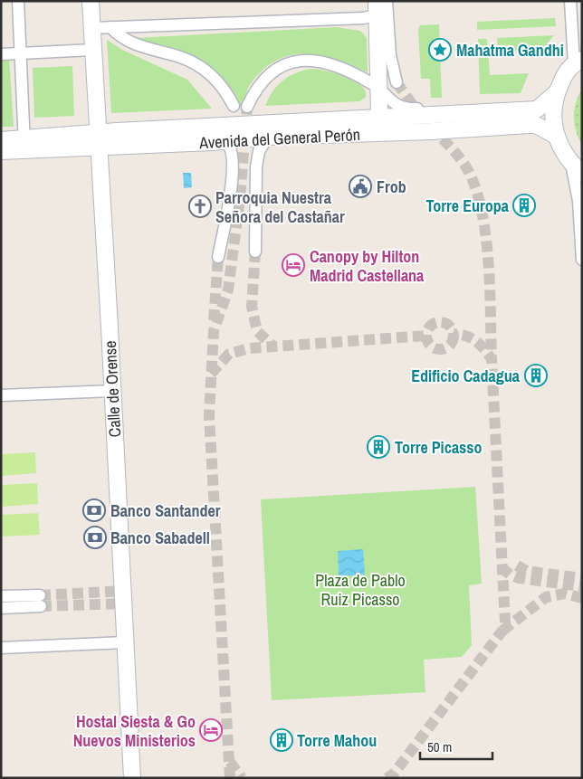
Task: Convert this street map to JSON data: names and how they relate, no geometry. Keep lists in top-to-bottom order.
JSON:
{
  "streets": {
    "main road": ["Avenida del General Perón", "Calle de Orense"]
  },
  "crossings": [
    ["Avenida del General Perón", "Calle de Orense"]
  ],
  "parks": ["Plaza de Pablo Ruiz Picasso"],
  "places": {
    "place": ["Mahatma Gandhi"],
    "public building": ["Frob"],
    "building": [
      "Torre Europa",
      "Edificio Cadagua",
      "Torre Picasso",
      "Torre Mahou"
    ],
    "church": ["Parroquia Nuestra Señora del Castañar"],
    "hotel": ["Canopy by Hilton Madrid Castellana", "Hostal Siesta & Go Nuevos Ministerios"],
    "bank": ["Banco Santander", "Banco Sabadell"]
  },
  "scale_bar": "50 m"
}
